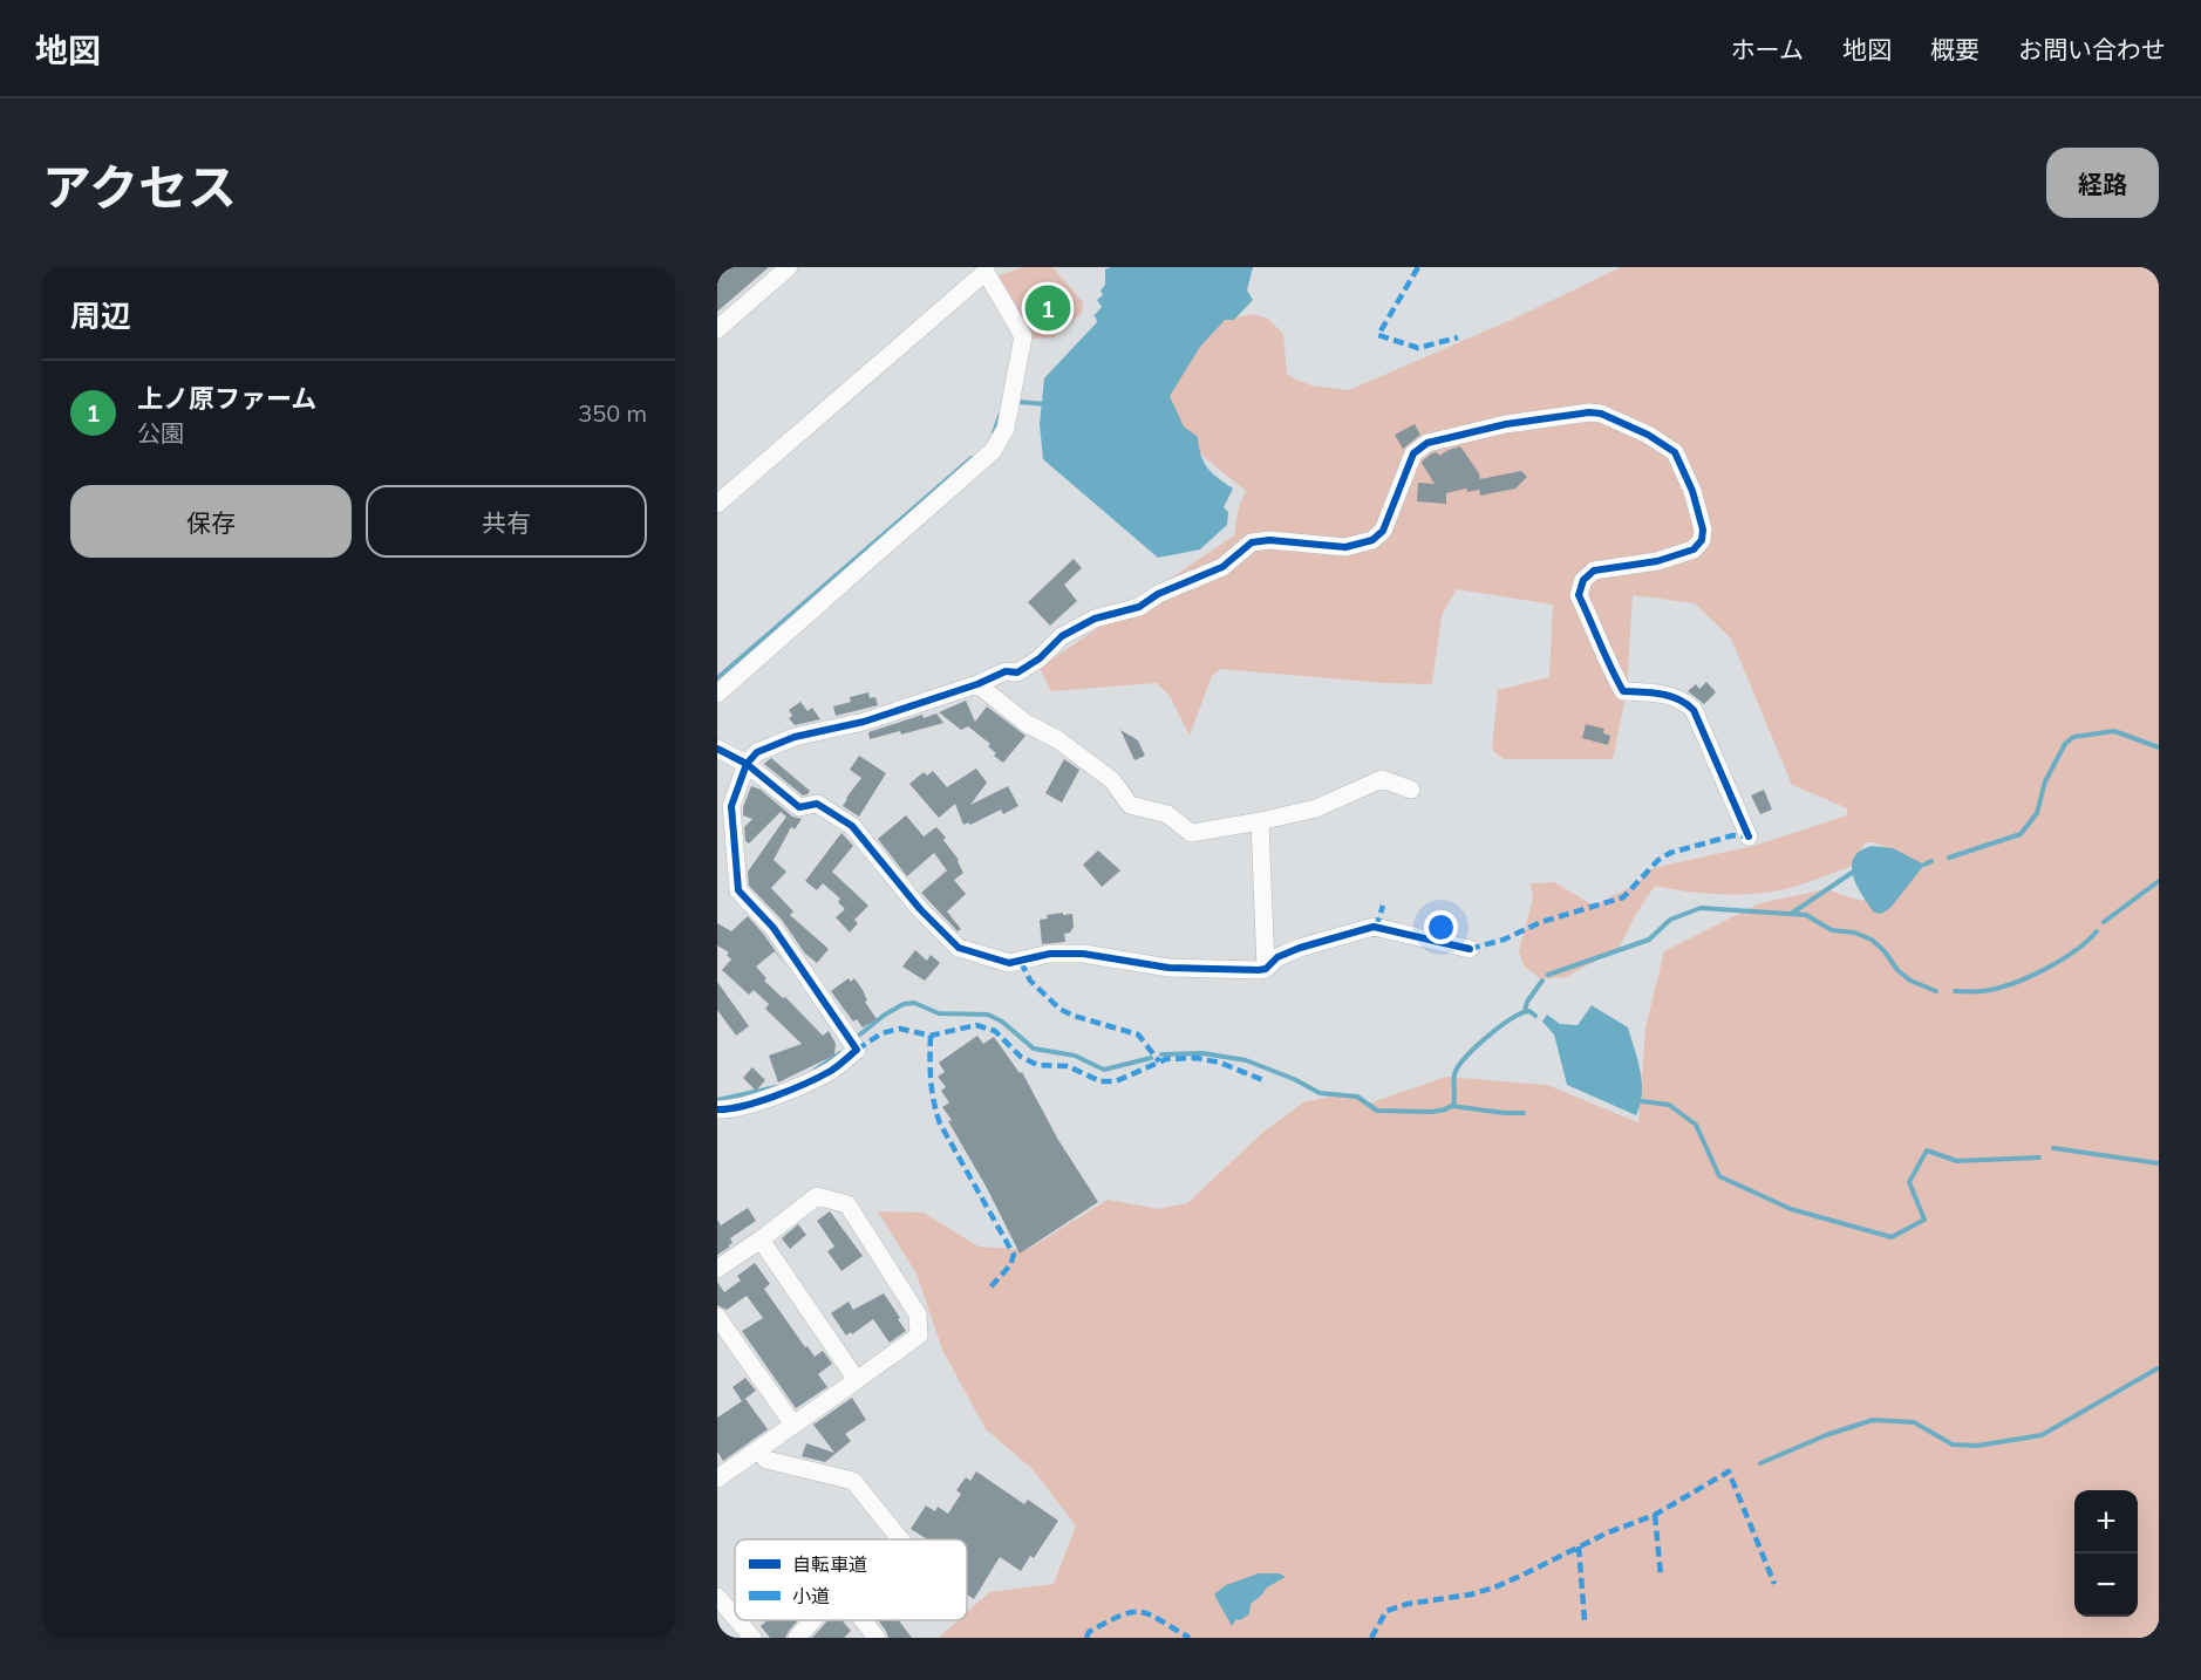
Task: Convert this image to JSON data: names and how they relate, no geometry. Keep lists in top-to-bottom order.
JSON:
{
  "legend": ["自転車道", "小道"],
  "page": {
    "header": "地図",
    "nav": [
      "ホーム",
      "地図",
      "概要",
      "お問い合わせ"
    ],
    "title": "アクセス",
    "buttons": [
      "経路",
      ["保存", "共有"]
    ],
    "heading": "周辺",
    "pins": "1",
    "list": [
      {
        "mark": "1",
        "name": "上ノ原ファーム",
        "note": "公園",
        "value": "350 m"
      }
    ],
    "map_buttons": ["+", "−"]
  }
}
